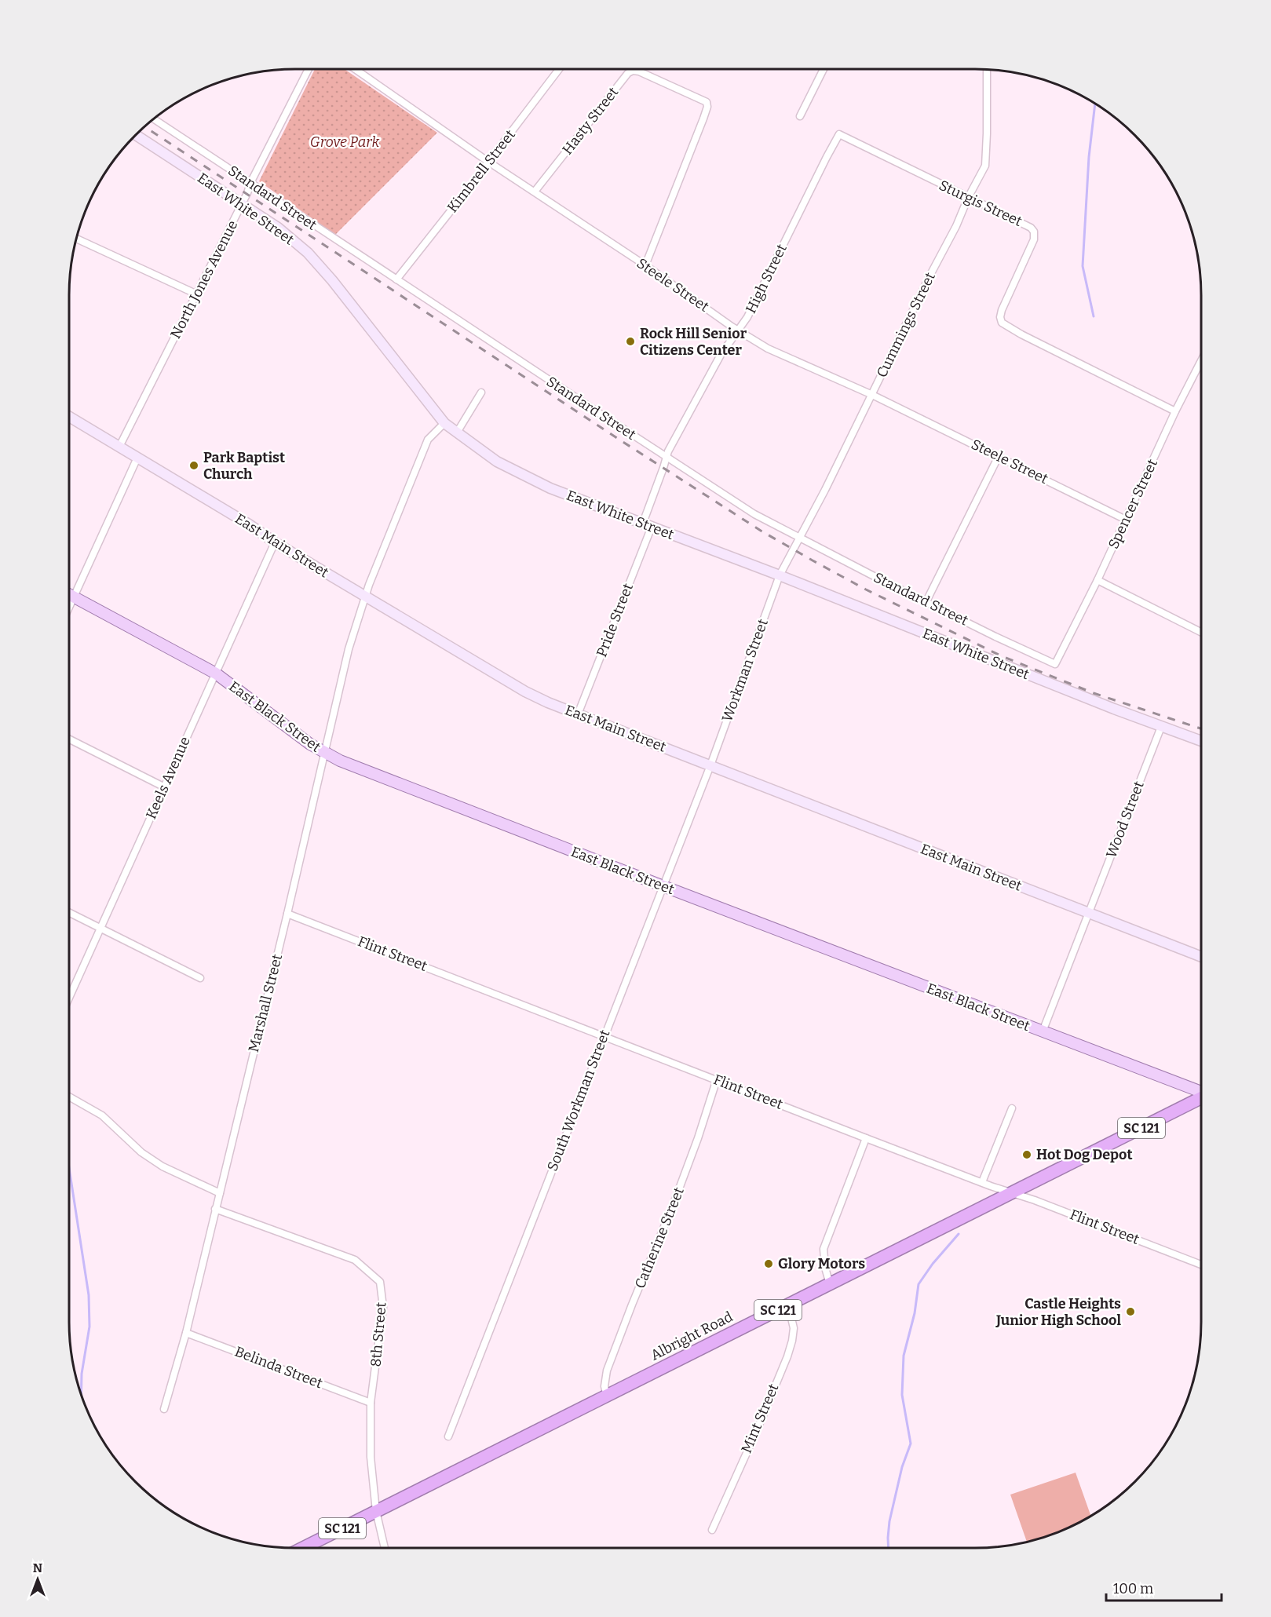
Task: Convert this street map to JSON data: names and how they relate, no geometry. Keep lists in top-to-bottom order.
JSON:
{
  "streets": {
    "highway": ["SC 121", "Albright Road"],
    "main road": ["East Black Street"],
    "street": [
      "Hasty Street",
      "Kimbrell Street",
      "Standard Street",
      "Sturgis Street",
      "East White Street",
      "High Street",
      "North Jones Avenue",
      "Steele Street",
      "Cummings Street",
      "Spencer Street",
      "East Main Street",
      "Pride Street",
      "Workman Street",
      "Keels Avenue",
      "Wood Street",
      "Flint Street",
      "Marshall Street",
      "South Workman Street",
      "Catherine Street",
      "8th Street",
      "Belinda Street",
      "Mint Street"
    ]
  },
  "crossings": [
    ["Hasty Street", "Steele Street"],
    ["Kimbrell Street", "Standard Street"],
    ["Kimbrell Street", "Steele Street"],
    ["Standard Street", "High Street"],
    ["Standard Street", "North Jones Avenue"],
    ["Standard Street", "Cummings Street"],
    ["Standard Street", "Spencer Street"],
    ["Sturgis Street", "High Street"],
    ["Sturgis Street", "Cummings Street"],
    ["Sturgis Street", "Spencer Street"],
    ["East White Street", "High Street"],
    ["East White Street", "North Jones Avenue"],
    ["East White Street", "Cummings Street"],
    ["East White Street", "Pride Street"],
    ["East White Street", "Workman Street"],
    ["East White Street", "Wood Street"],
    ["East White Street", "Marshall Street"],
    ["High Street", "Steele Street"],
    ["High Street", "Pride Street"],
    ["North Jones Avenue", "East Main Street"],
    ["Steele Street", "Cummings Street"],
    ["Steele Street", "Spencer Street"],
    ["Cummings Street", "Workman Street"],
    ["East Main Street", "Pride Street"],
    ["East Main Street", "Workman Street"],
    ["East Main Street", "Keels Avenue"],
    ["East Main Street", "Wood Street"],
    ["East Main Street", "Marshall Street"],
    ["East Main Street", "South Workman Street"],
    ["Workman Street", "South Workman Street"],
    ["East Black Street", "Keels Avenue"],
    ["East Black Street", "Wood Street"],
    ["East Black Street", "Marshall Street"],
    ["East Black Street", "South Workman Street"],
    ["Flint Street", "Marshall Street"],
    ["Flint Street", "South Workman Street"],
    ["Flint Street", "Catherine Street"],
    ["Flint Street", "Albright Road"],
    ["Marshall Street", "8th Street"],
    ["Marshall Street", "Belinda Street"],
    ["Catherine Street", "Albright Road"],
    ["8th Street", "Albright Road"],
    ["8th Street", "Belinda Street"],
    ["Albright Road", "Mint Street"]
  ],
  "parks": ["Grove Park"],
  "places": [
    "Rock Hill Senior Citizens Center",
    "Park Baptist Church",
    "Hot Dog Depot",
    "Glory Motors",
    "Castle Heights Junior High School"
  ],
  "scale_bar": "100 m",
  "north": "top"
}
